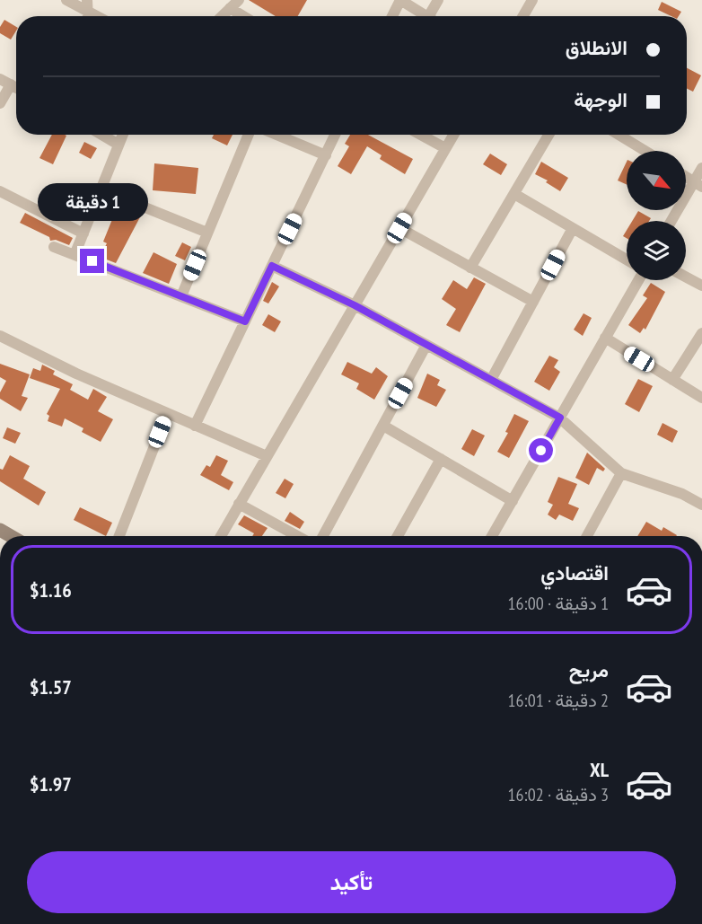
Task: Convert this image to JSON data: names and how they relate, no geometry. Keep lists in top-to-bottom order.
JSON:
{
  "north": "bottom right",
  "page": {
    "banner": ["الانطلاق", "الوجهة"],
    "bubble": "1 دقيقة",
    "list": [
      {
        "name": "اقتصادي",
        "note": "1 دقيقة · 16:00",
        "value": "$1.16"
      },
      {
        "name": "مريح",
        "note": "2 دقيقة · 16:01",
        "value": "$1.57"
      },
      {
        "name": "XL",
        "note": "3 دقيقة · 16:02",
        "value": "$1.97"
      }
    ],
    "buttons": "تأكيد"
  }
}
